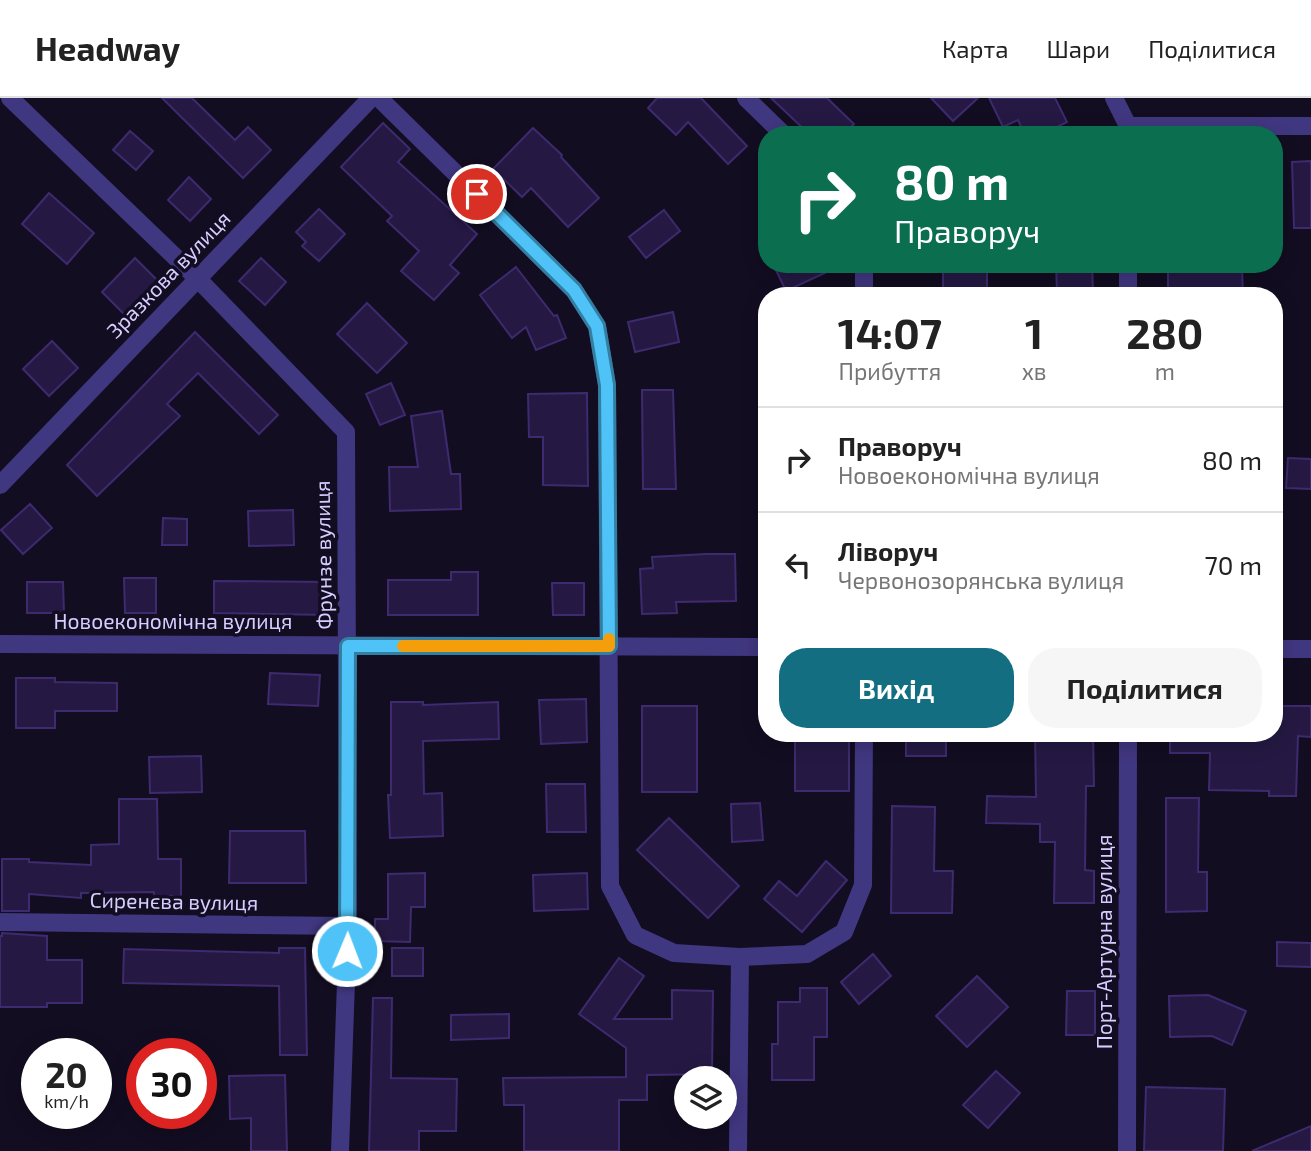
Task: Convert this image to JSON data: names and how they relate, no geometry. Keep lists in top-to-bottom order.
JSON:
{
  "streets": {
    "street": [
      "Зразкова вулиця",
      "Фрунзе вулиця",
      "Новоекономічна вулиця",
      "Сиренєва вулиця",
      "Порт-Артурна вулиця"
    ]
  },
  "crossings": [
    ["Зразкова вулиця", "Фрунзе вулиця"],
    ["Фрунзе вулиця", "Новоекономічна вулиця"],
    ["Фрунзе вулиця", "Сиренєва вулиця"]
  ],
  "page": {
    "header": "Headway",
    "nav": ["Карта", "Шари", "Поділитися"],
    "turn": ["80 m", "Праворуч"],
    "eta": [
      "14:07",
      "Прибуття",
      "1",
      "хв",
      "280",
      "m"
    ],
    "list": [
      {
        "name": "Праворуч",
        "note": "Новоекономічна вулиця",
        "value": "80 m"
      },
      {
        "name": "Ліворуч",
        "note": "Червонозорянська вулиця",
        "value": "70 m"
      }
    ],
    "buttons": ["Вихід", "Поділитися"],
    "speed": "20 km/h",
    "limit": "30"
  }
}
